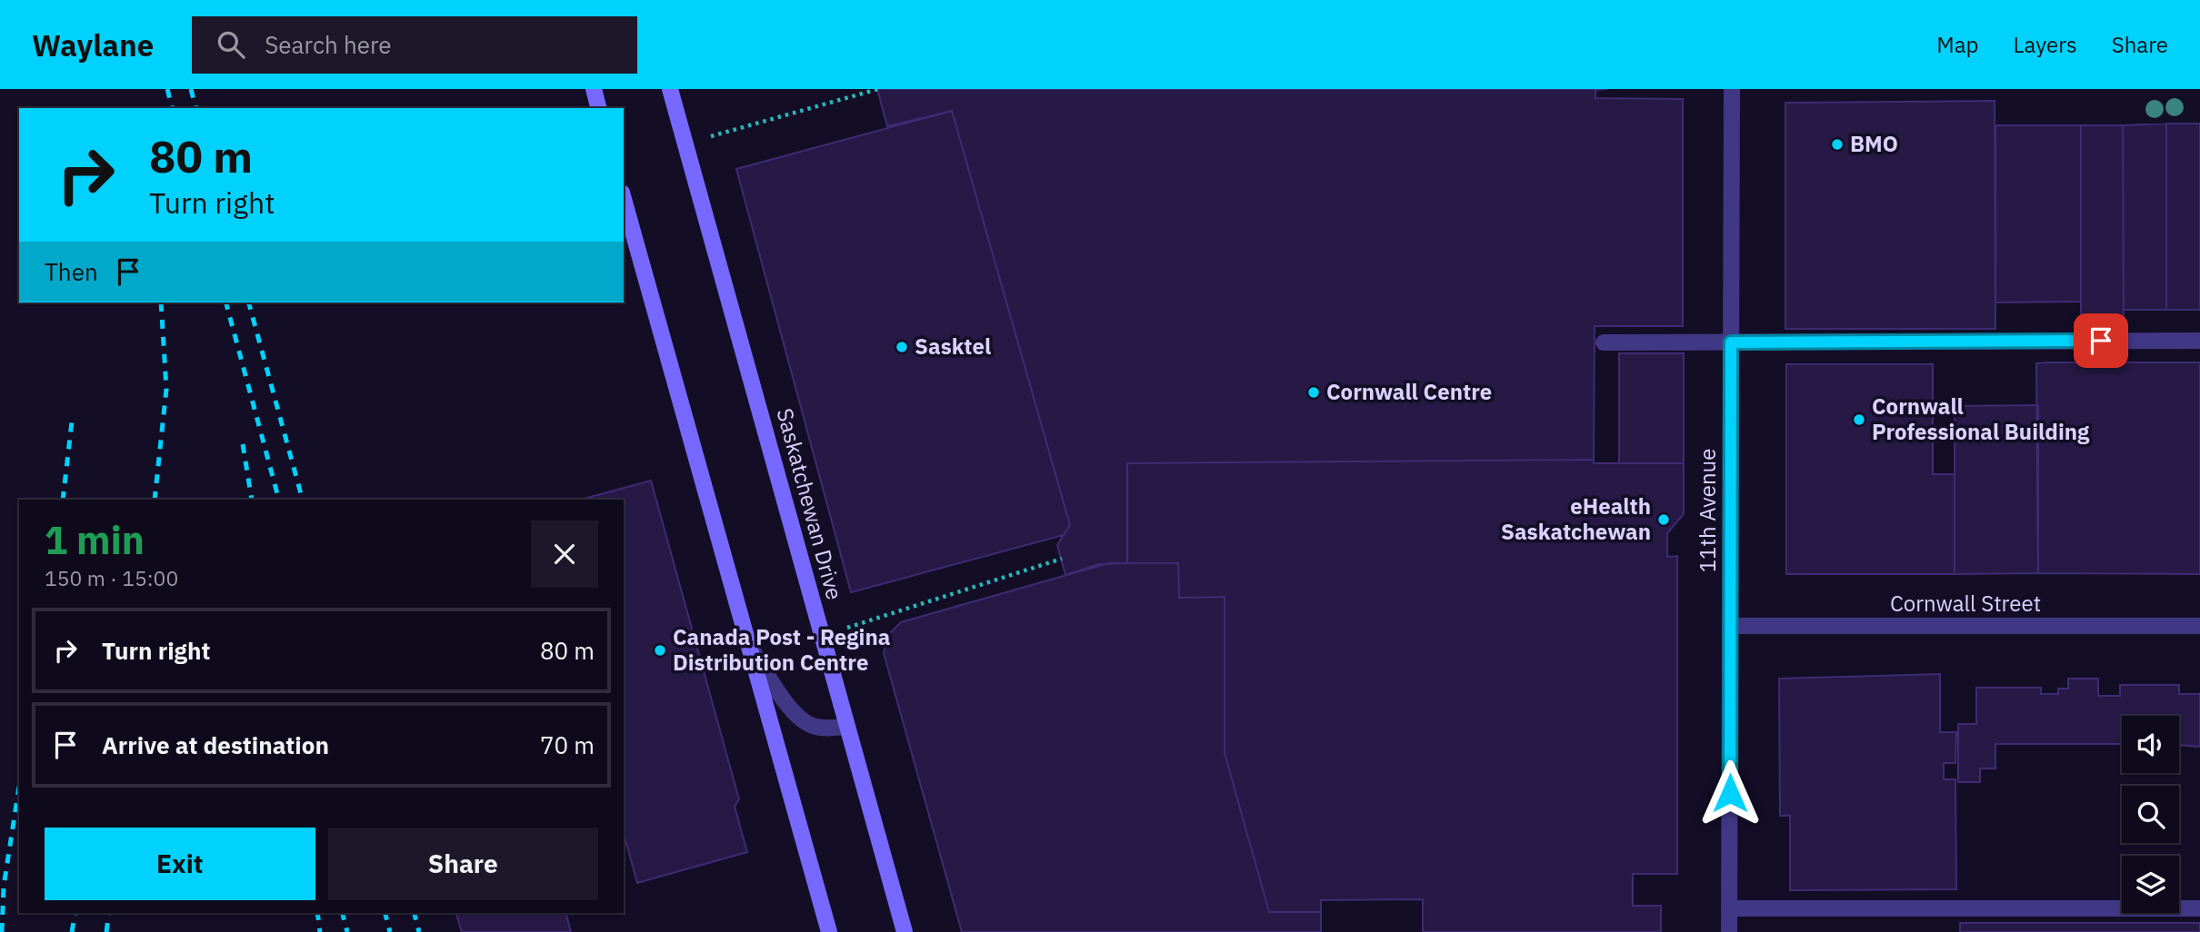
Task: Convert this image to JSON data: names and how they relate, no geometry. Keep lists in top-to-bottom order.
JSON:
{
  "streets": {
    "main road": ["Saskatchewan Drive"],
    "street": ["11th Avenue", "Cornwall Street"]
  },
  "crossings": [
    ["11th Avenue", "Cornwall Street"]
  ],
  "places": [
    "BMO",
    "Sasktel",
    "Cornwall Centre",
    "Cornwall Professional Building",
    "eHealth Saskatchewan",
    "Canada Post - Regina Distribution Centre"
  ],
  "page": {
    "header": "Waylane",
    "search": "Search here",
    "nav": ["Map", "Layers", "Share"],
    "turn": ["80 m", "Turn right"],
    "then": "Then",
    "heading": ["1 min", "150 m · 15:00"],
    "list": [
      {
        "name": "Turn right",
        "value": "80 m"
      },
      {
        "name": "Arrive at destination",
        "value": "70 m"
      }
    ],
    "buttons": ["Exit", "Share"]
  }
}
